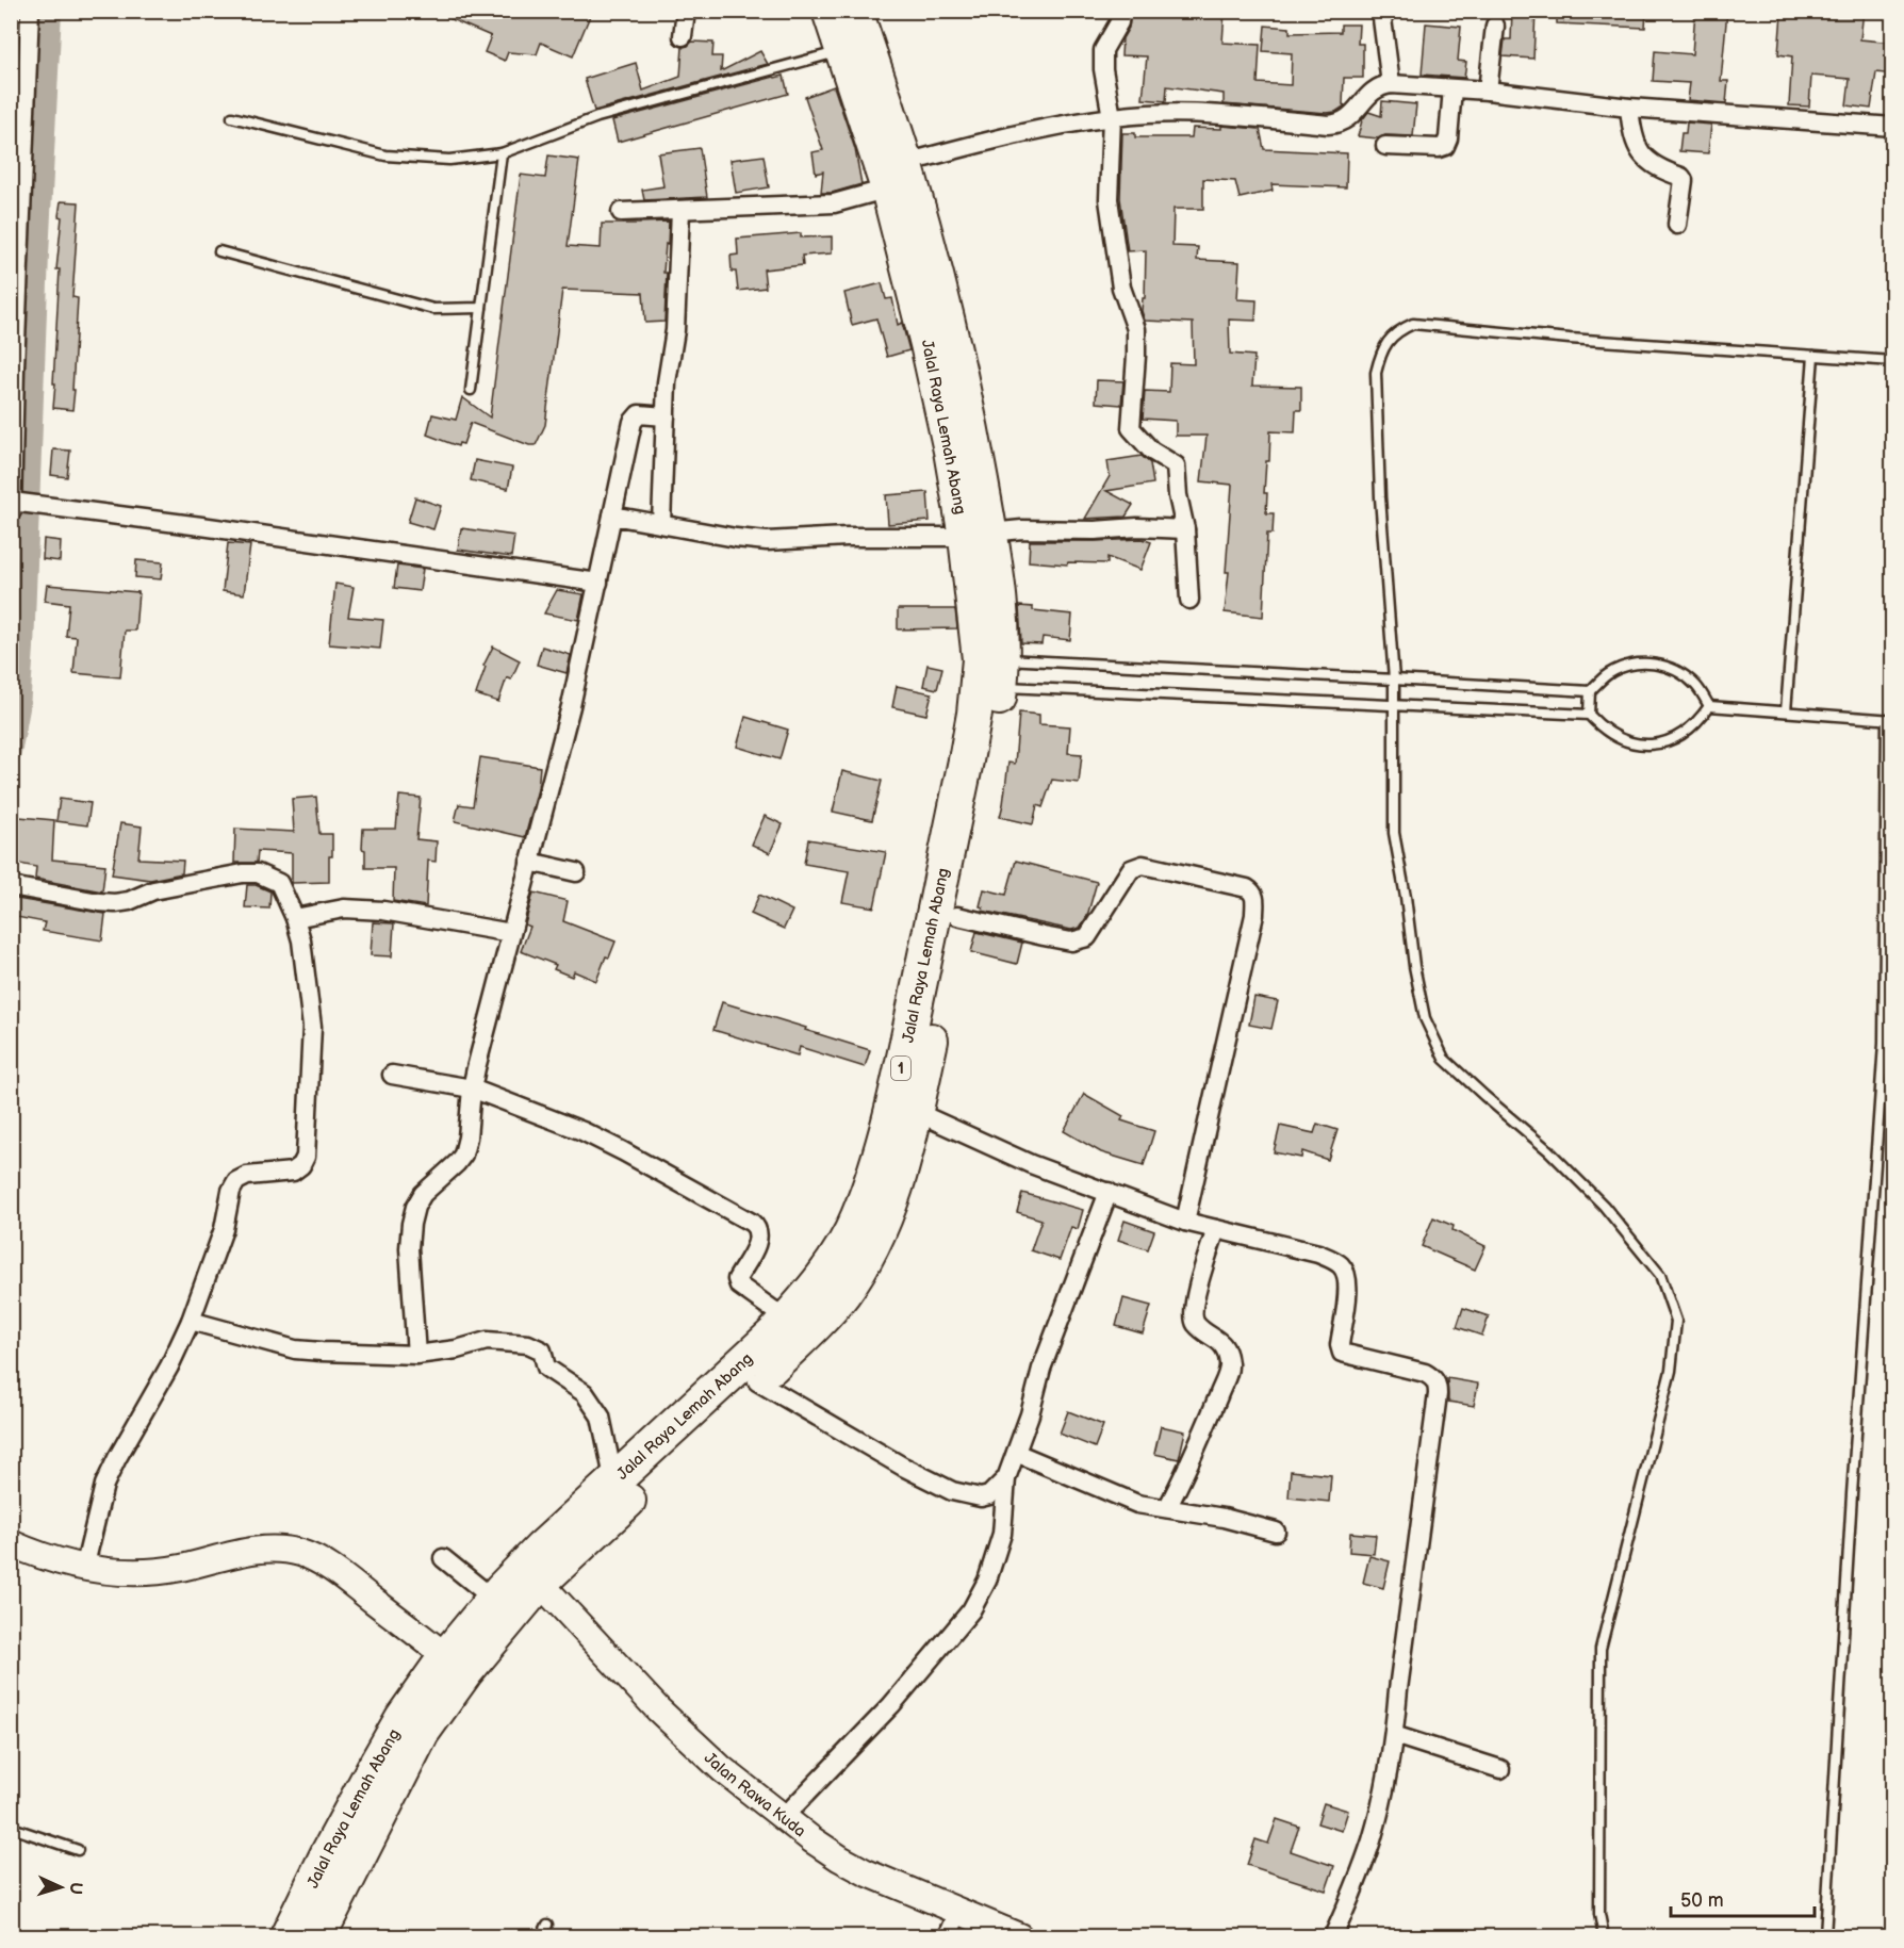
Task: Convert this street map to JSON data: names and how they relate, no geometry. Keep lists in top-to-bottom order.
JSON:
{
  "streets": {
    "highway": ["Jalal Raya Lemah Abang", "1"],
    "street": ["Jalan Rawa Kuda"]
  },
  "crossings": [
    ["Jalal Raya Lemah Abang", "Jalan Rawa Kuda"]
  ],
  "scale_bar": "50 m",
  "north": "right"
}
